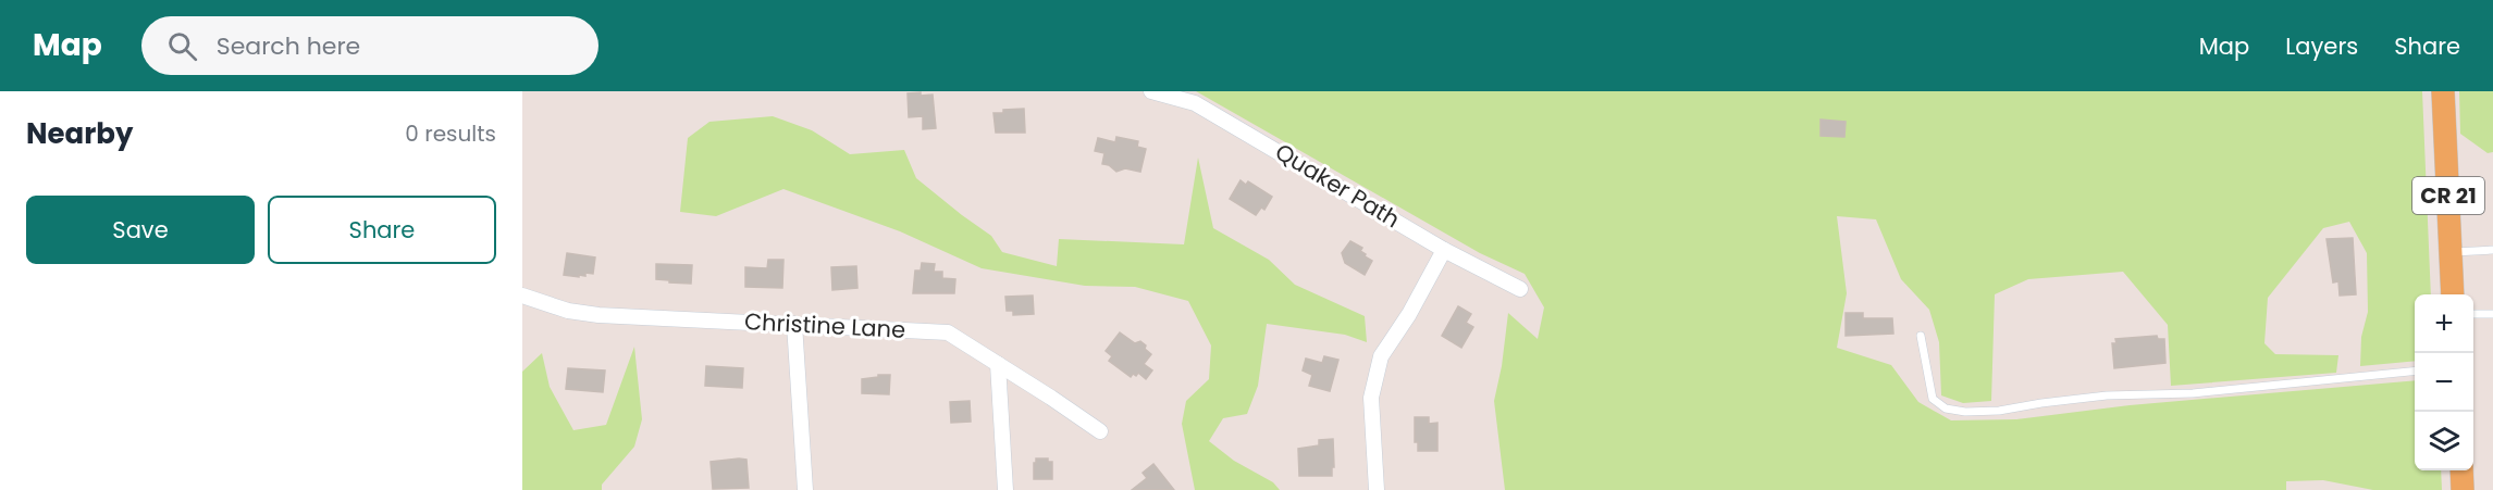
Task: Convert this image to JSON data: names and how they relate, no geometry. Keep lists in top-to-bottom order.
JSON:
{
  "streets": {
    "main road": ["CR 21"],
    "street": ["Quaker Path", "Christine Lane"]
  },
  "page": {
    "header": "Map",
    "search": "Search here",
    "nav": ["Map", "Layers", "Share"],
    "heading": ["Nearby", "0 results"],
    "buttons": ["Save", "Share"],
    "map_buttons": ["+", "−"]
  }
}
